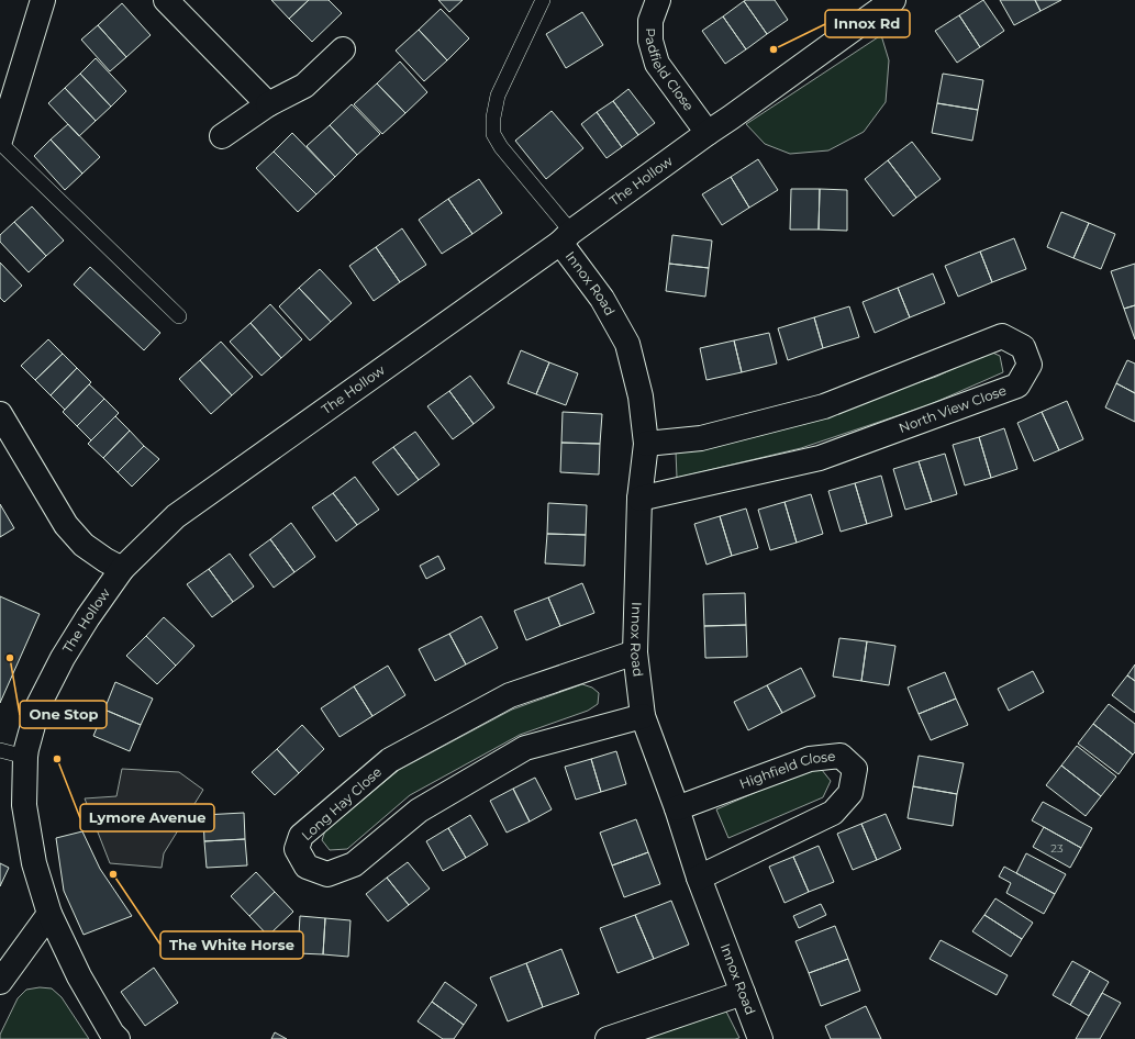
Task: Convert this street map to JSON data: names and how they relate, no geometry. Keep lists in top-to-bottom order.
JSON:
{
  "streets": {
    "street": [
      "Padfield Close",
      "The Hollow",
      "Innox Road",
      "North View Close",
      "Highfield Close",
      "Long Hay Close"
    ]
  },
  "crossings": [
    ["Padfield Close", "The Hollow"],
    ["The Hollow", "Innox Road"],
    ["Innox Road", "North View Close"],
    ["Innox Road", "Highfield Close"],
    ["Innox Road", "Long Hay Close"]
  ],
  "places": [
    "Innox Rd",
    "One Stop",
    "Lymore Avenue",
    "The White Horse"
  ],
  "house_numbers": ["23"]
}
